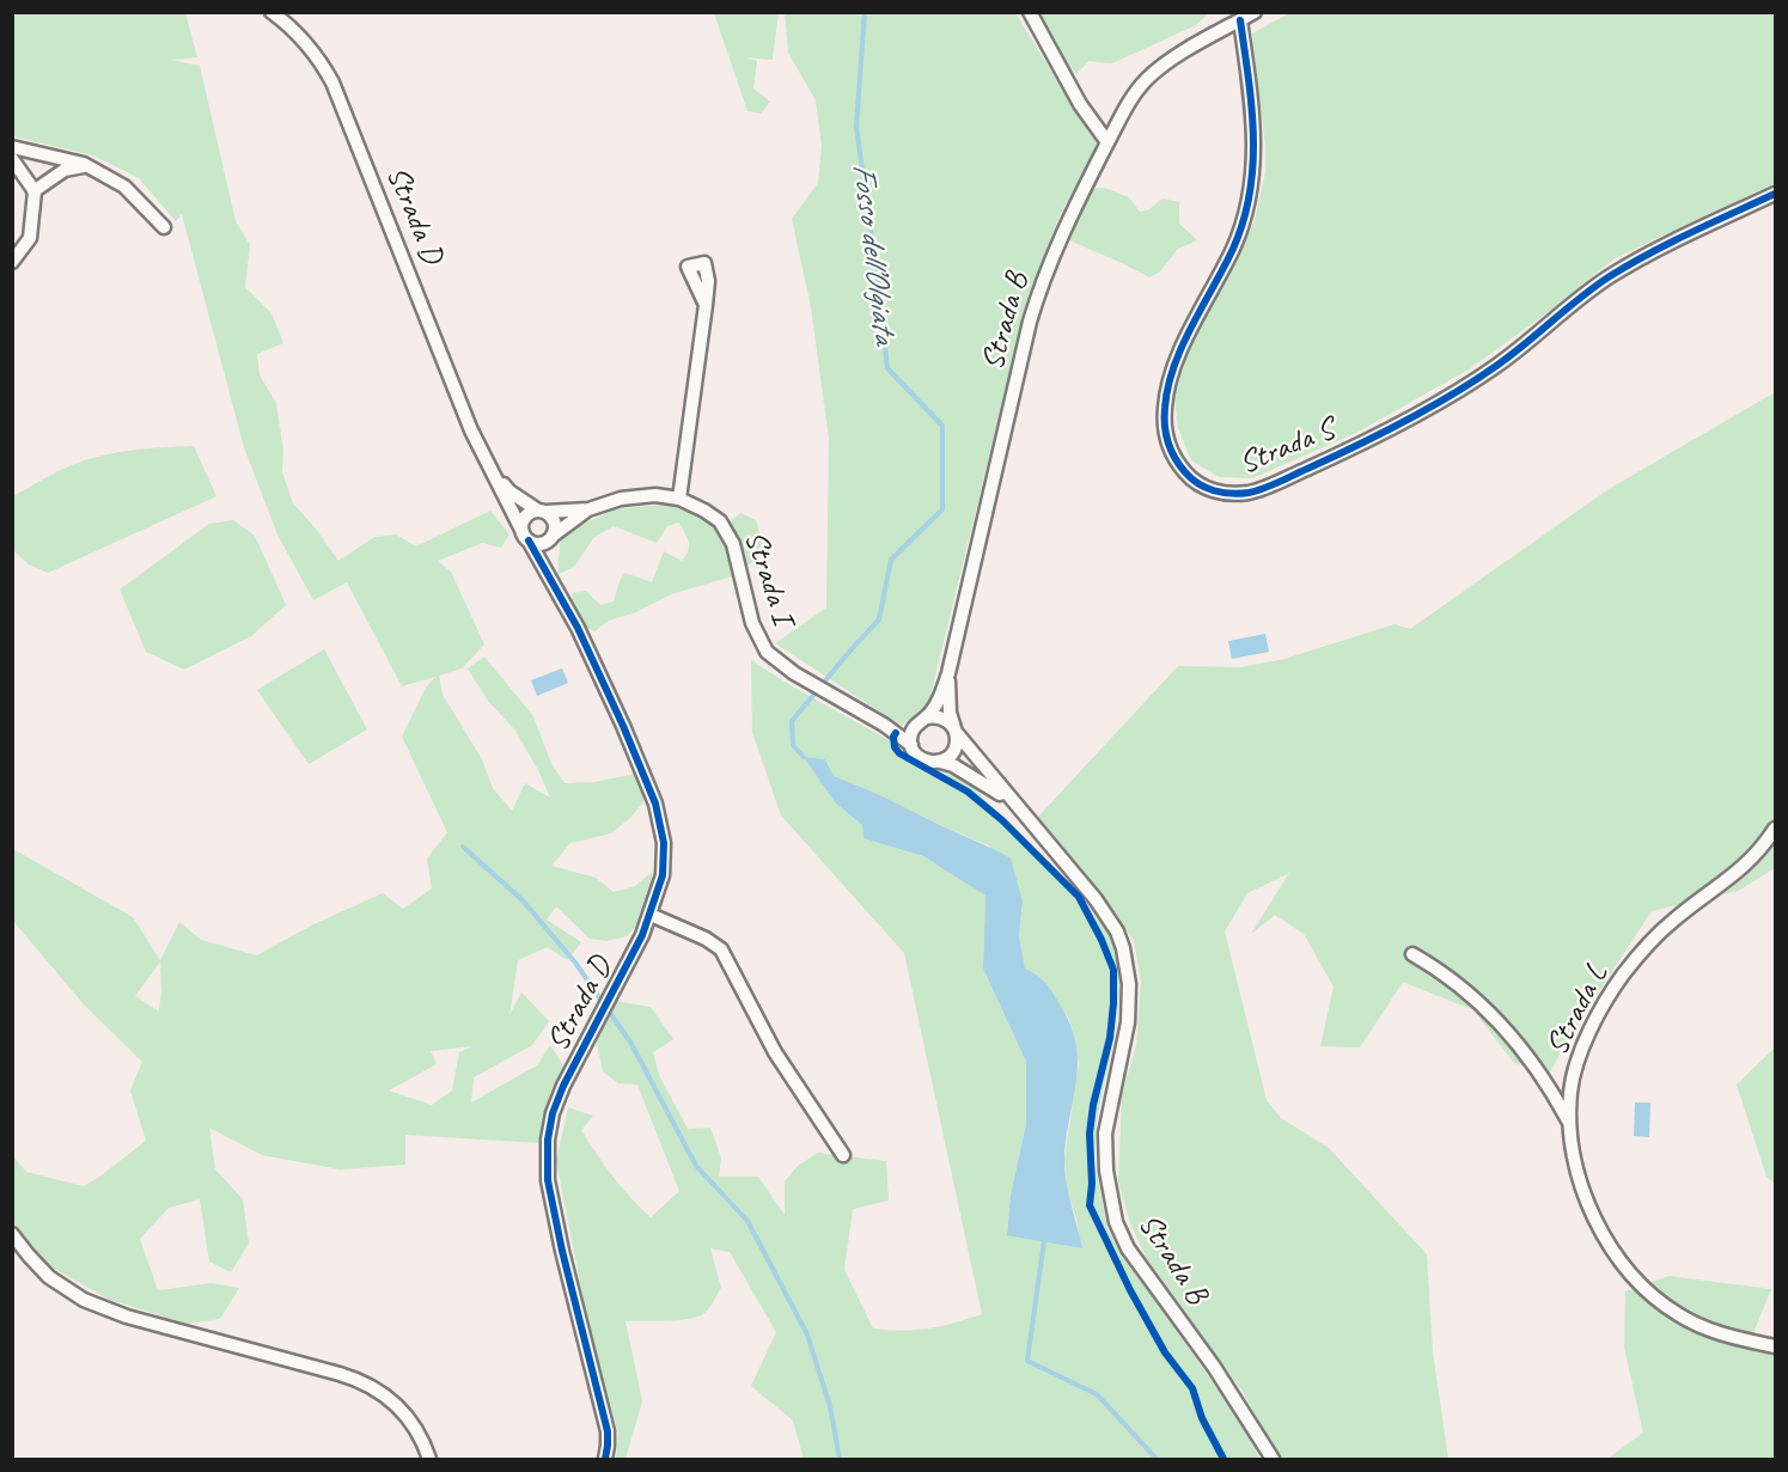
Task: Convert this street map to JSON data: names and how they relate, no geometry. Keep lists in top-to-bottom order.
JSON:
{
  "streets": {
    "street": [
      "Strada D",
      "Strada B",
      "Strada S",
      "Strada I",
      "Strada L"
    ]
  },
  "crossings": [
    ["Strada D", "Strada I"],
    ["Strada B", "Strada S"],
    ["Strada B", "Strada I"]
  ],
  "water": ["Fosso dell’Olgiata"]
}
